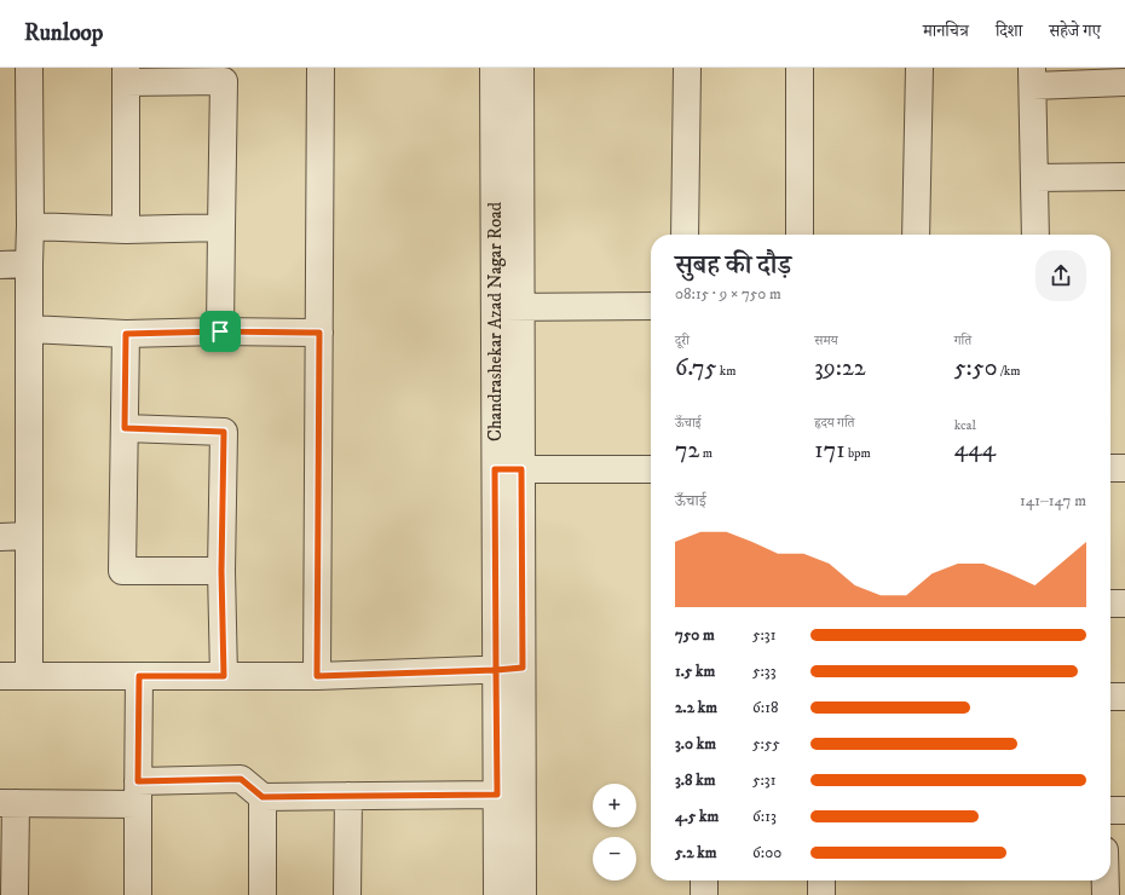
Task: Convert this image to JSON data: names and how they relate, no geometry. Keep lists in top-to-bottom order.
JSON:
{
  "streets": {
    "street": ["Chandrashekar Azad Nagar Road"]
  },
  "page": {
    "header": "Runloop",
    "nav": ["मानचित्र", "दिशा", "सहेजे गए"],
    "heading": ["सुबह की दौड़", "08:15 · 9 × 750 m"],
    "stats": [
      ["दूरी", "6.75 km"],
      ["समय", "39:22"],
      ["गति", "5:50 /km"],
      ["ऊँचाई", "72 m"],
      ["हृदय गति", "171 bpm"],
      ["kcal", "444"]
    ],
    "chart": ["ऊँचाई", "141–147 m"],
    "list": [
      {
        "name": "750 m",
        "note": "5:31"
      },
      {
        "name": "1.5 km",
        "note": "5:33"
      },
      {
        "name": "2.2 km",
        "note": "6:18"
      },
      {
        "name": "3.0 km",
        "note": "5:55"
      },
      {
        "name": "3.8 km",
        "note": "5:31"
      },
      {
        "name": "4.5 km",
        "note": "6:13"
      },
      {
        "name": "5.2 km",
        "note": "6:00"
      }
    ],
    "map_buttons": ["+", "−"]
  }
}
